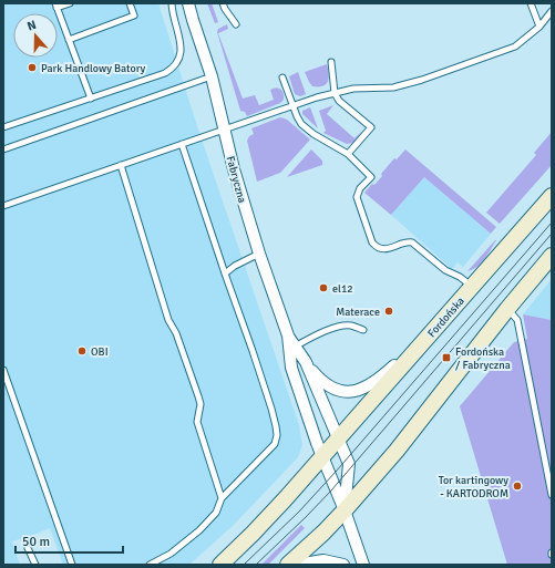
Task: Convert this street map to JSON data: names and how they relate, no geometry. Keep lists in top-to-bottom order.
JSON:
{
  "streets": {
    "main road": ["Fordońska"],
    "street": ["Fabryczna"]
  },
  "crossings": [
    ["Fabryczna", "Fordońska"]
  ],
  "places": {
    "other": [
      "Park Handlowy Batory",
      "el12",
      "Materace",
      "OBI",
      "Tor kartingowy - KARTODROM"
    ],
    "transit": ["Fordońska / Fabryczna"]
  },
  "scale_bar": "50 m",
  "north": "top"
}
